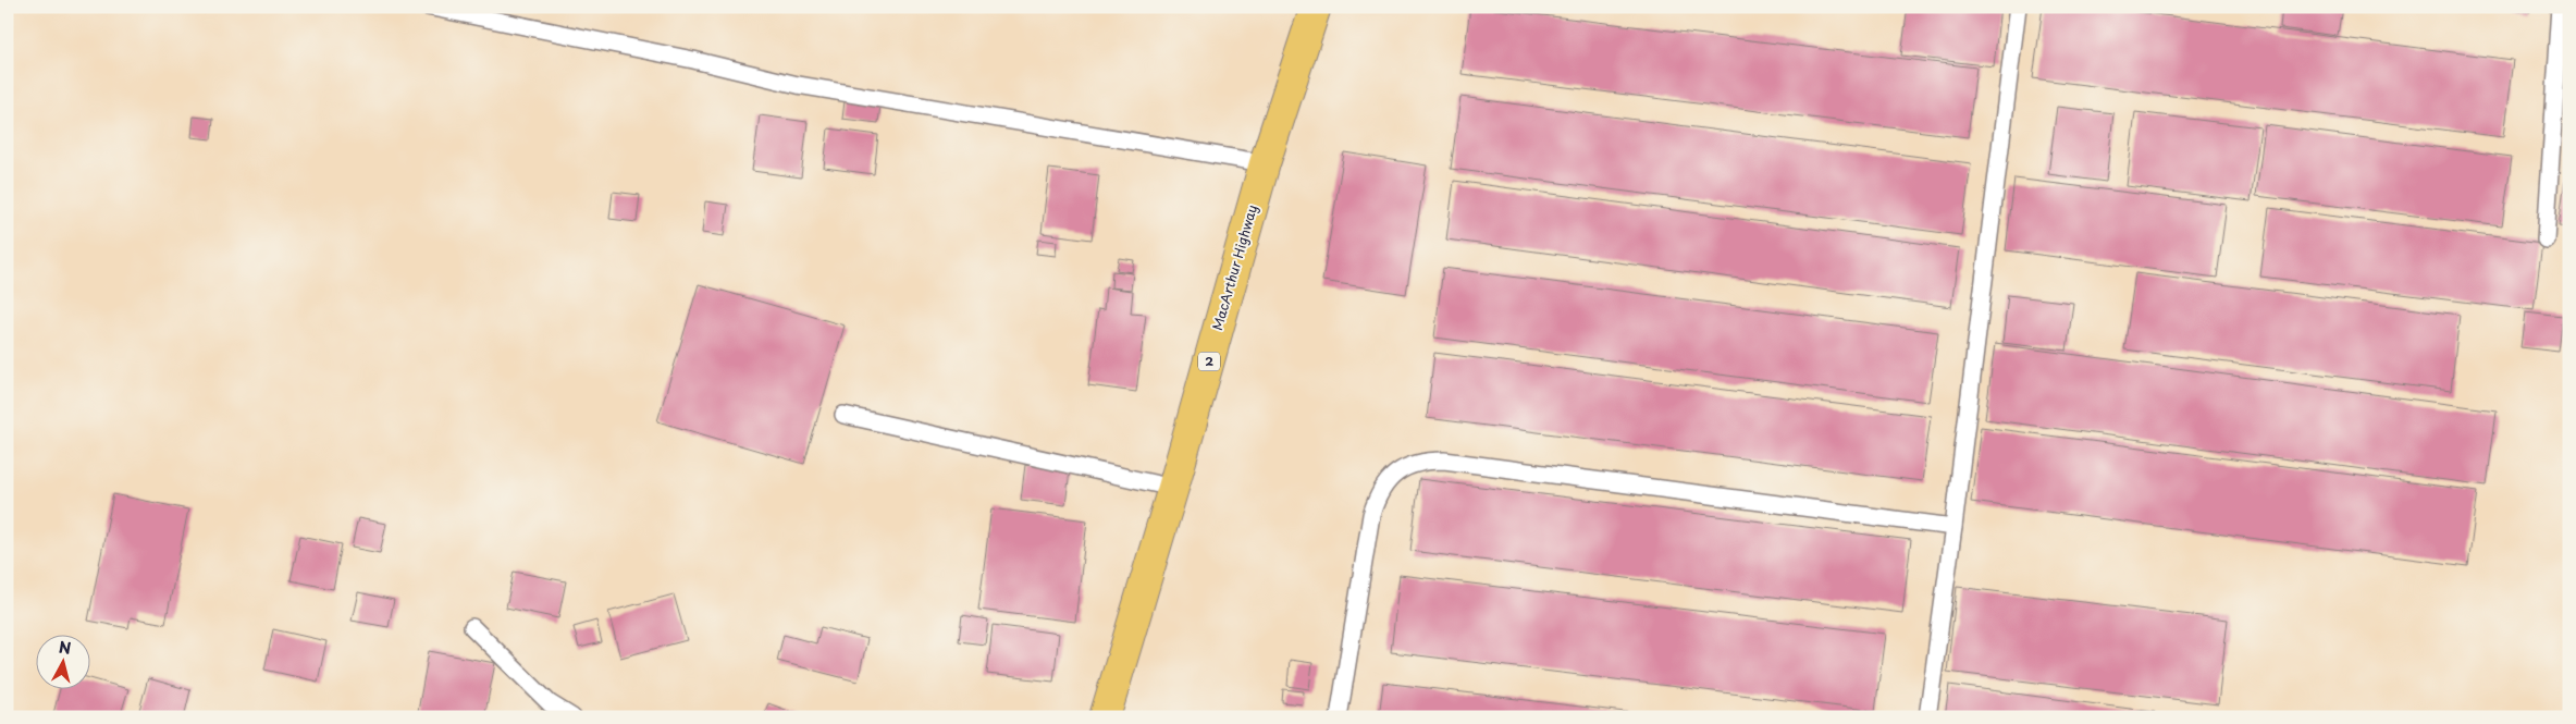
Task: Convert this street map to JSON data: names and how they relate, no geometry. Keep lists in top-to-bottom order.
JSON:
{
  "streets": {
    "highway": ["MacArthur Highway", "2"]
  },
  "north": "top"
}
